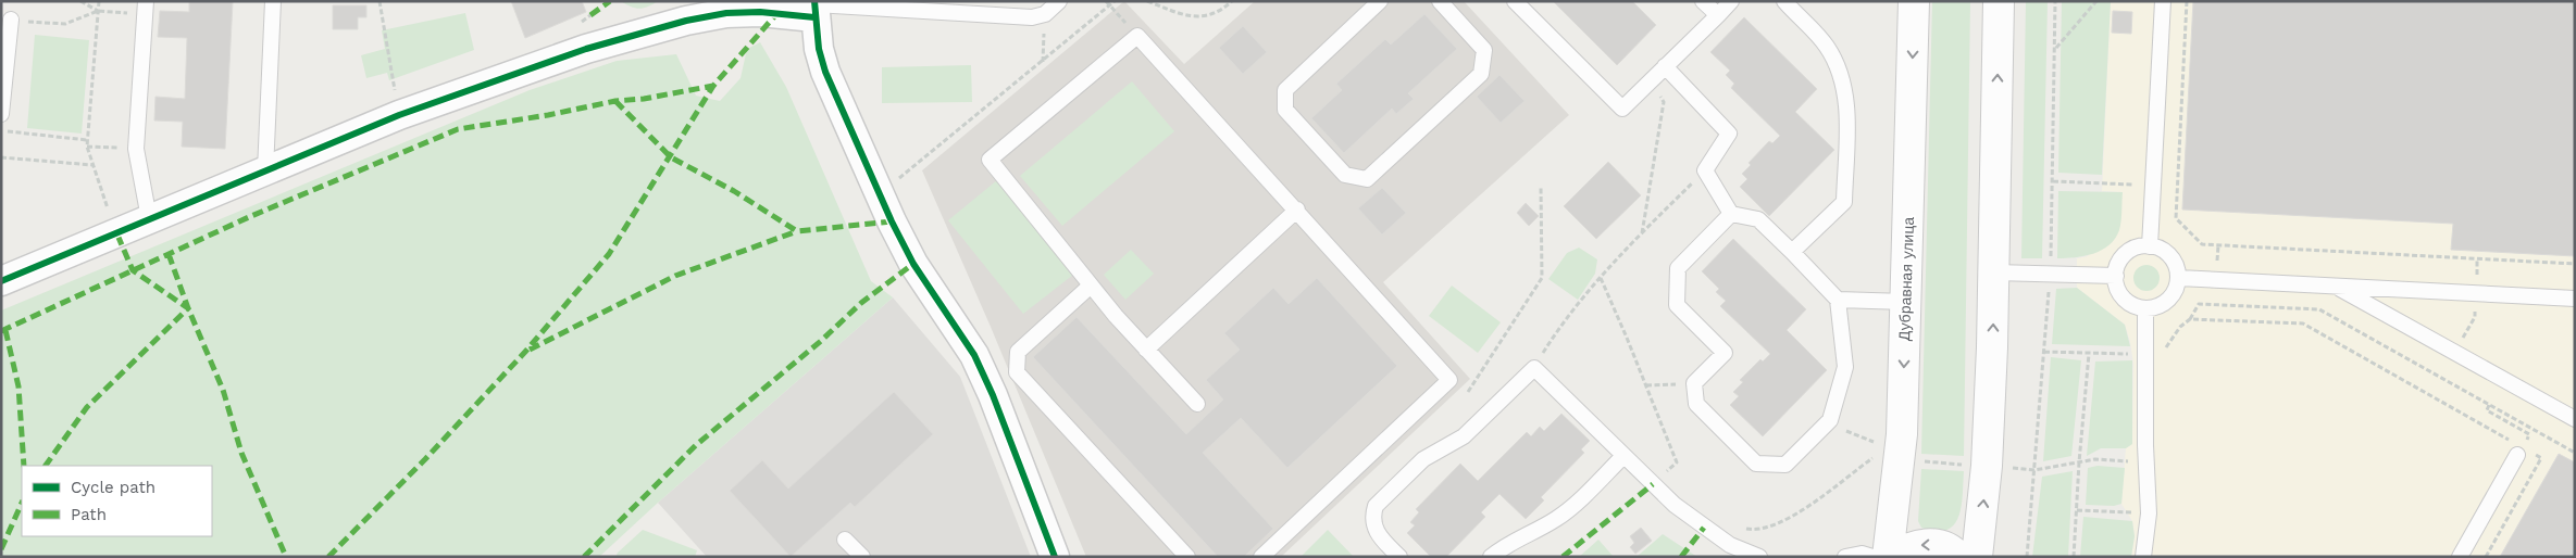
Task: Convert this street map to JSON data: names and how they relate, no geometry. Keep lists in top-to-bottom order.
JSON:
{
  "streets": {
    "main road": ["Дубравная улица"]
  },
  "legend": ["Cycle path", "Path"]
}
